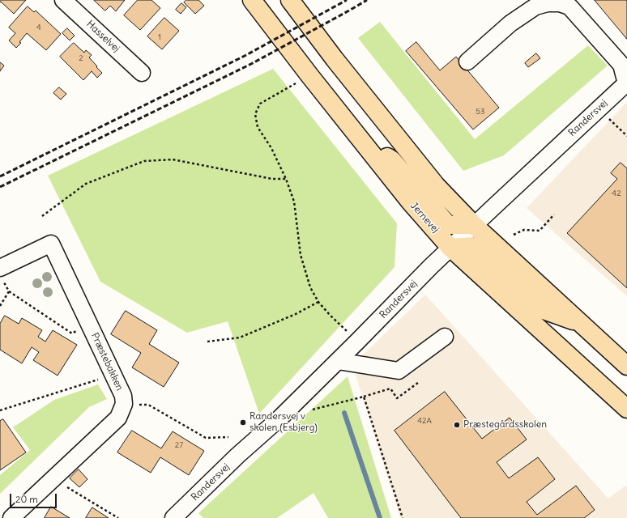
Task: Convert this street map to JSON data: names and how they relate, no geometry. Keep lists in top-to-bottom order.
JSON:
{
  "streets": {
    "main road": ["Jernevej"],
    "street": ["Hasselvej", "Randersvej", "Præstebakken"]
  },
  "crossings": [
    ["Randersvej", "Jernevej"]
  ],
  "places": ["Randersvej v skolen (Esbjerg)", "Præstegårdsskolen"],
  "house_numbers": [
    "4",
    "1",
    "2",
    "53",
    "42",
    "42A",
    "27"
  ],
  "scale_bar": "20 m"
}
